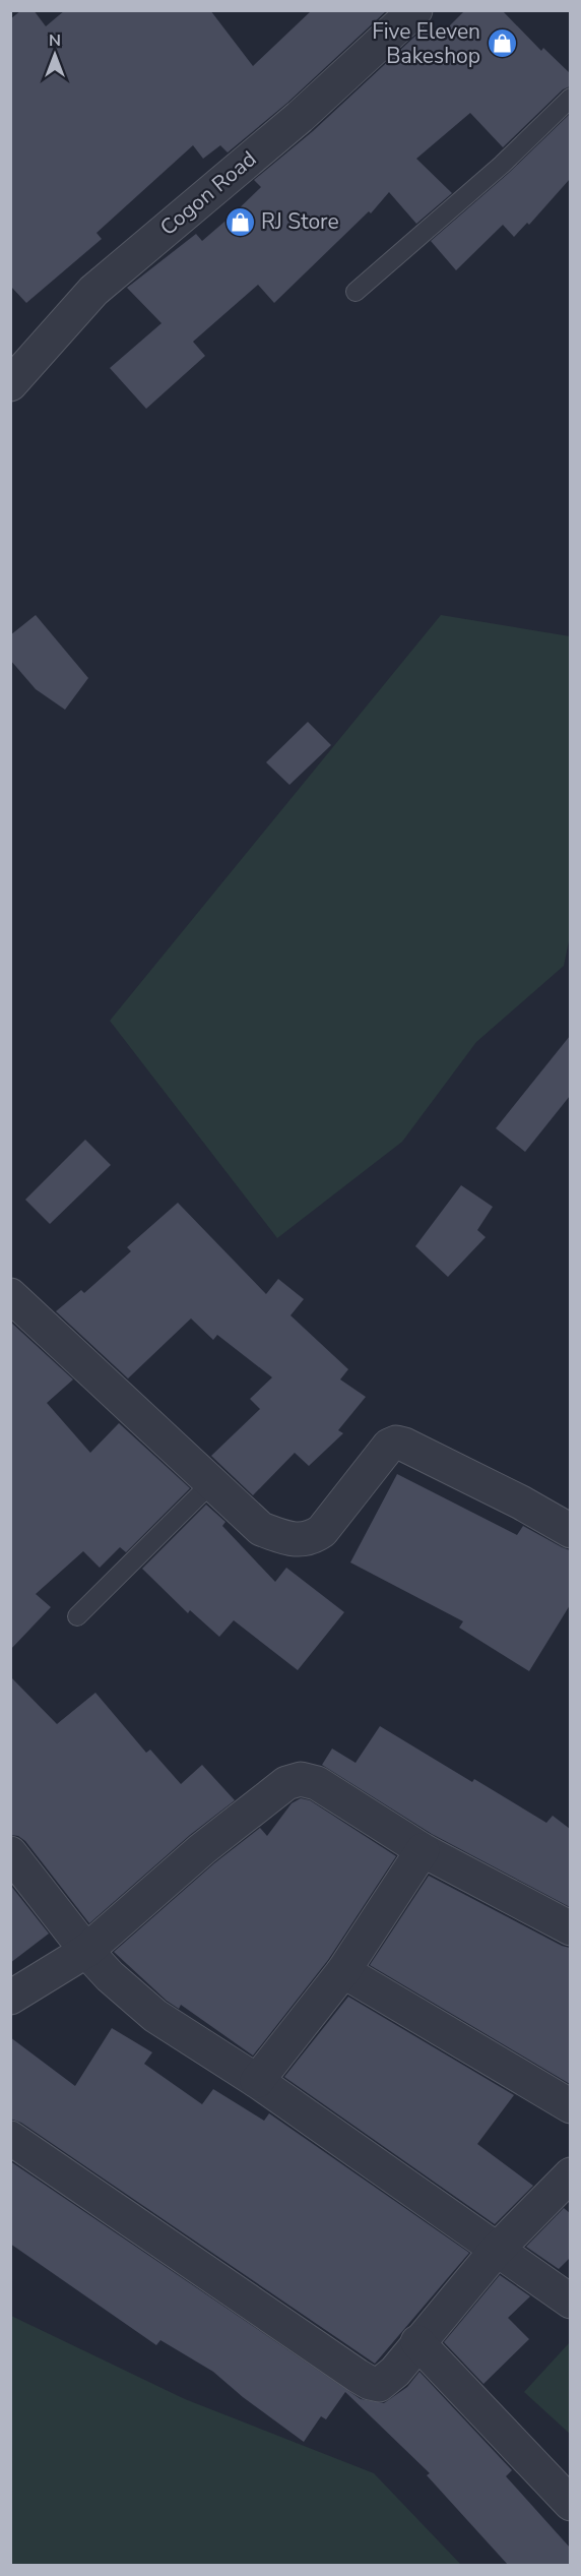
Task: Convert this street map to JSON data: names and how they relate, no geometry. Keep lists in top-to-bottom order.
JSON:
{
  "streets": {
    "street": ["Cogon Road"]
  },
  "places": {
    "shop": ["Five Eleven Bakeshop", "RJ Store"]
  },
  "north": "top"
}
